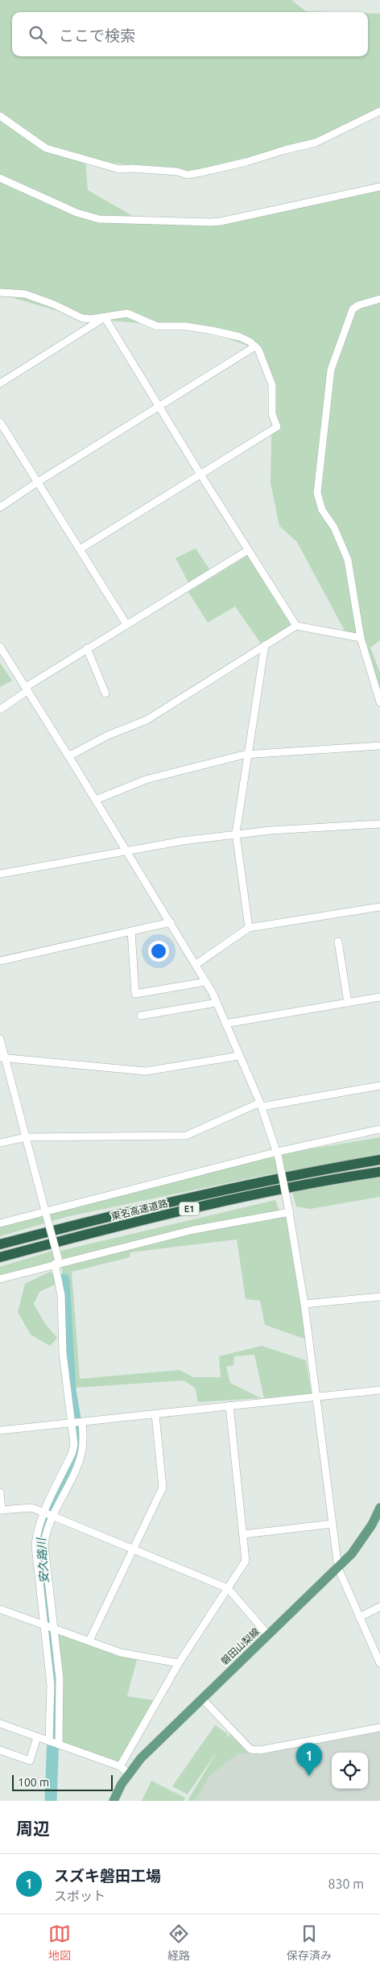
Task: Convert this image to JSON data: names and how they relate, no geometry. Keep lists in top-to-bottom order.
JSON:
{
  "streets": {
    "highway": ["E1", "東名高速道路"],
    "main road": ["磐田山梨線"]
  },
  "water": ["安久路川"],
  "scale_bar": "100 m",
  "page": {
    "search": "ここで検索",
    "pins": "1",
    "scale": "100 m",
    "heading": "周辺",
    "list": [
      {
        "mark": "1",
        "name": "スズキ磐田工場",
        "note": "スポット",
        "value": "830 m"
      }
    ],
    "nav": ["地図", "経路", "保存済み"]
  }
}
